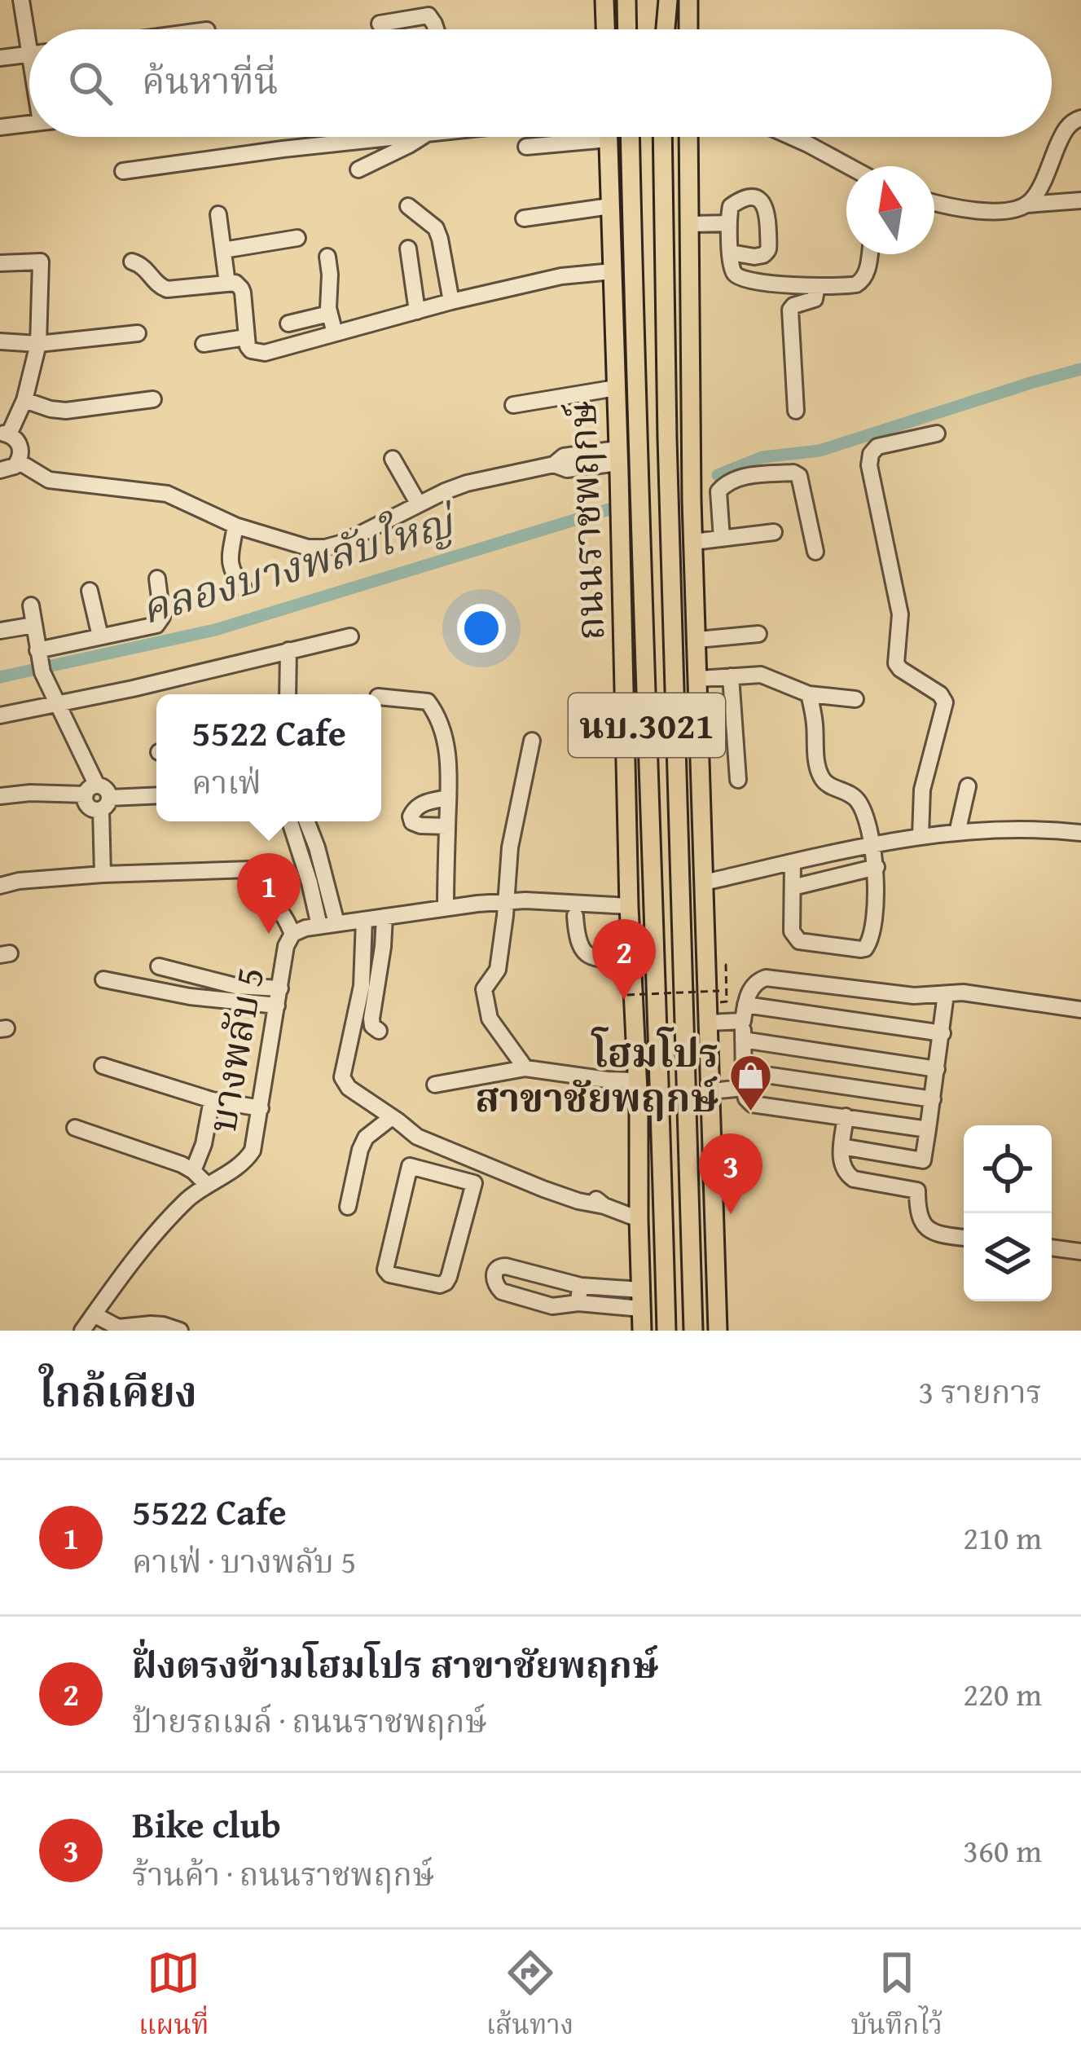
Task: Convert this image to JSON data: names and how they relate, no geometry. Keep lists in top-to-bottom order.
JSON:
{
  "streets": {
    "main road": ["ถนนราชพฤกษ์", "นบ.3021"],
    "street": ["บางพลับ 5"]
  },
  "crossings": [
    ["ถนนราชพฤกษ์", "บางพลับ 5"]
  ],
  "water": ["คลองบางพลับใหญ่"],
  "places": {
    "shop": ["โฮมโปร สาขาชัยพฤกษ์"]
  },
  "north": "top",
  "page": {
    "search": "ค้นหาที่นี่",
    "popup": ["5522 Cafe", "คาเฟ่"],
    "pins": ["1", "2", "3"],
    "heading": ["ใกล้เคียง", "3 รายการ"],
    "list": [
      {
        "mark": "1",
        "name": "5522 Cafe",
        "note": "คาเฟ่ · บางพลับ 5",
        "value": "210 m"
      },
      {
        "mark": "2",
        "name": "ฝั่งตรงข้ามโฮมโปร สาขาชัยพฤกษ์",
        "note": "ป้ายรถเมล์ · ถนนราชพฤกษ์",
        "value": "220 m"
      },
      {
        "mark": "3",
        "name": "Bike club",
        "note": "ร้านค้า · ถนนราชพฤกษ์",
        "value": "360 m"
      }
    ],
    "nav": ["แผนที่", "เส้นทาง", "บันทึกไว้"]
  }
}
